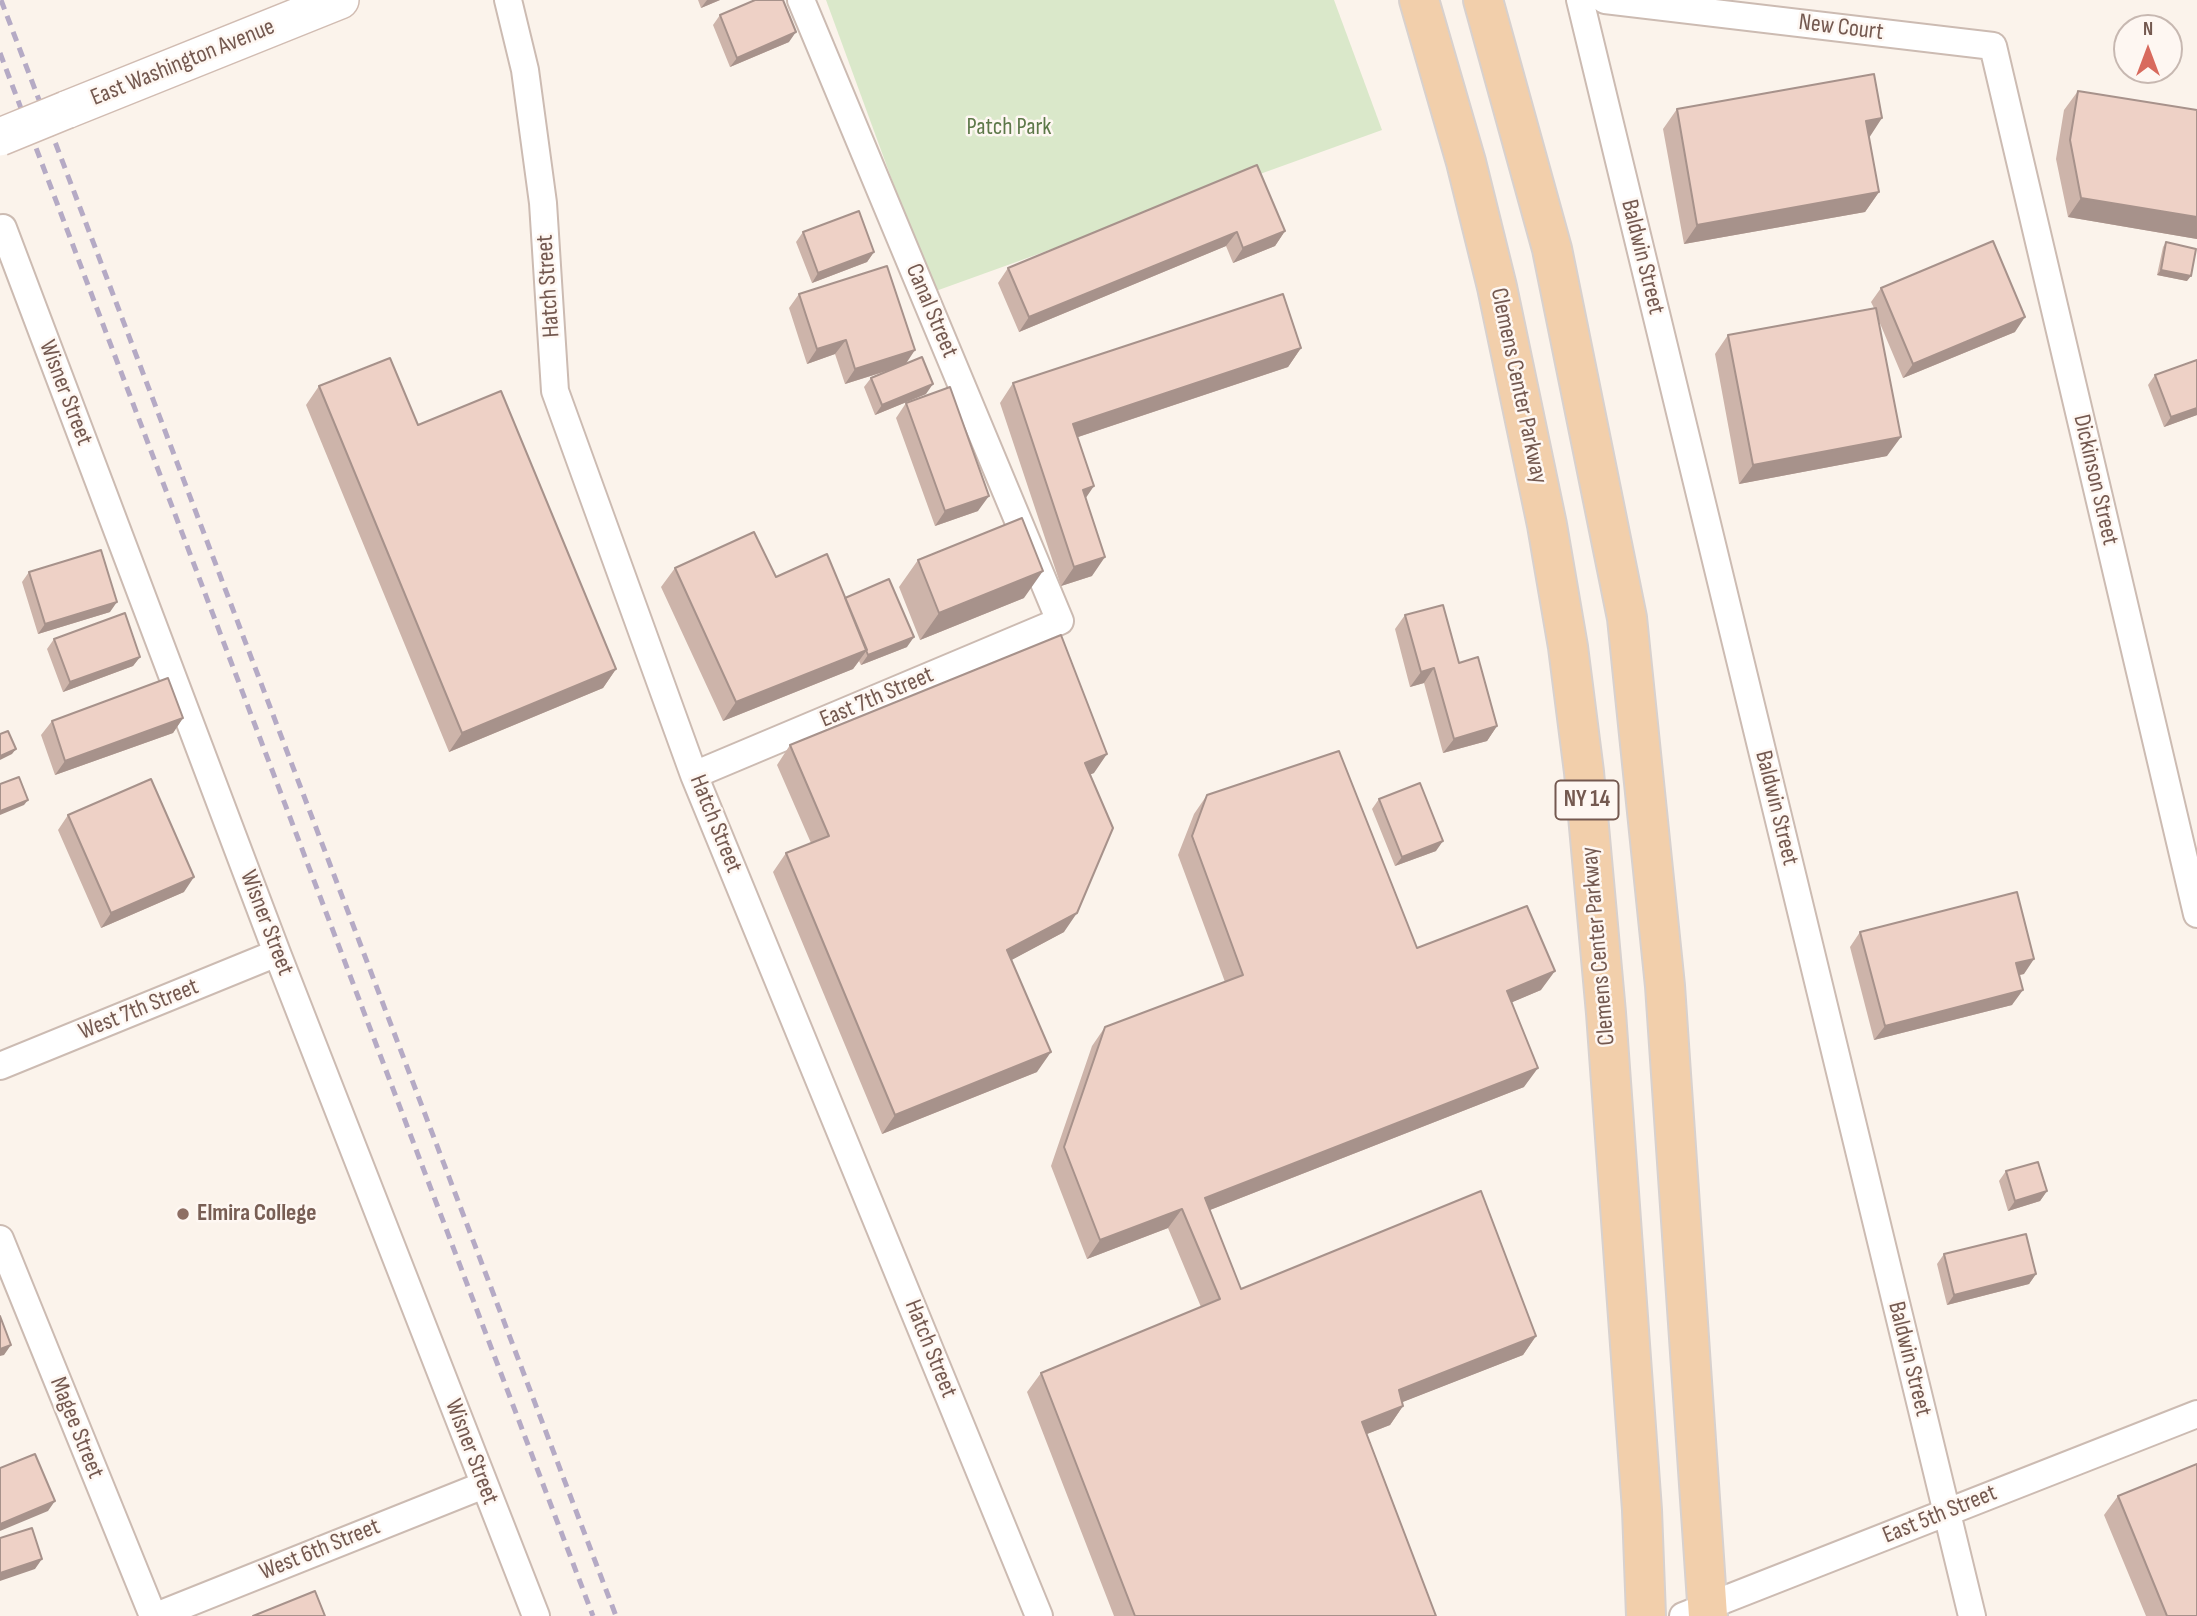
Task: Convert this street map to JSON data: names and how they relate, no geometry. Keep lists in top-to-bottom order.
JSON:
{
  "streets": {
    "main road": ["Clemens Center Parkway", "NY 14"],
    "street": [
      "New Court",
      "East Washington Avenue",
      "Baldwin Street",
      "Hatch Street",
      "Canal Street",
      "Wisner Street",
      "Dickinson Street",
      "East 7th Street",
      "West 7th Street",
      "Magee Street",
      "East 5th Street",
      "West 6th Street"
    ]
  },
  "crossings": [
    ["New Court", "Dickinson Street"],
    ["Baldwin Street", "East 5th Street"],
    ["Hatch Street", "East 7th Street"],
    ["Canal Street", "East 7th Street"],
    ["Wisner Street", "West 7th Street"],
    ["Wisner Street", "West 6th Street"],
    ["NY 14", "East 5th Street"],
    ["Magee Street", "West 6th Street"]
  ],
  "parks": ["Patch Park"],
  "places": ["Elmira College"],
  "north": "top"
}
